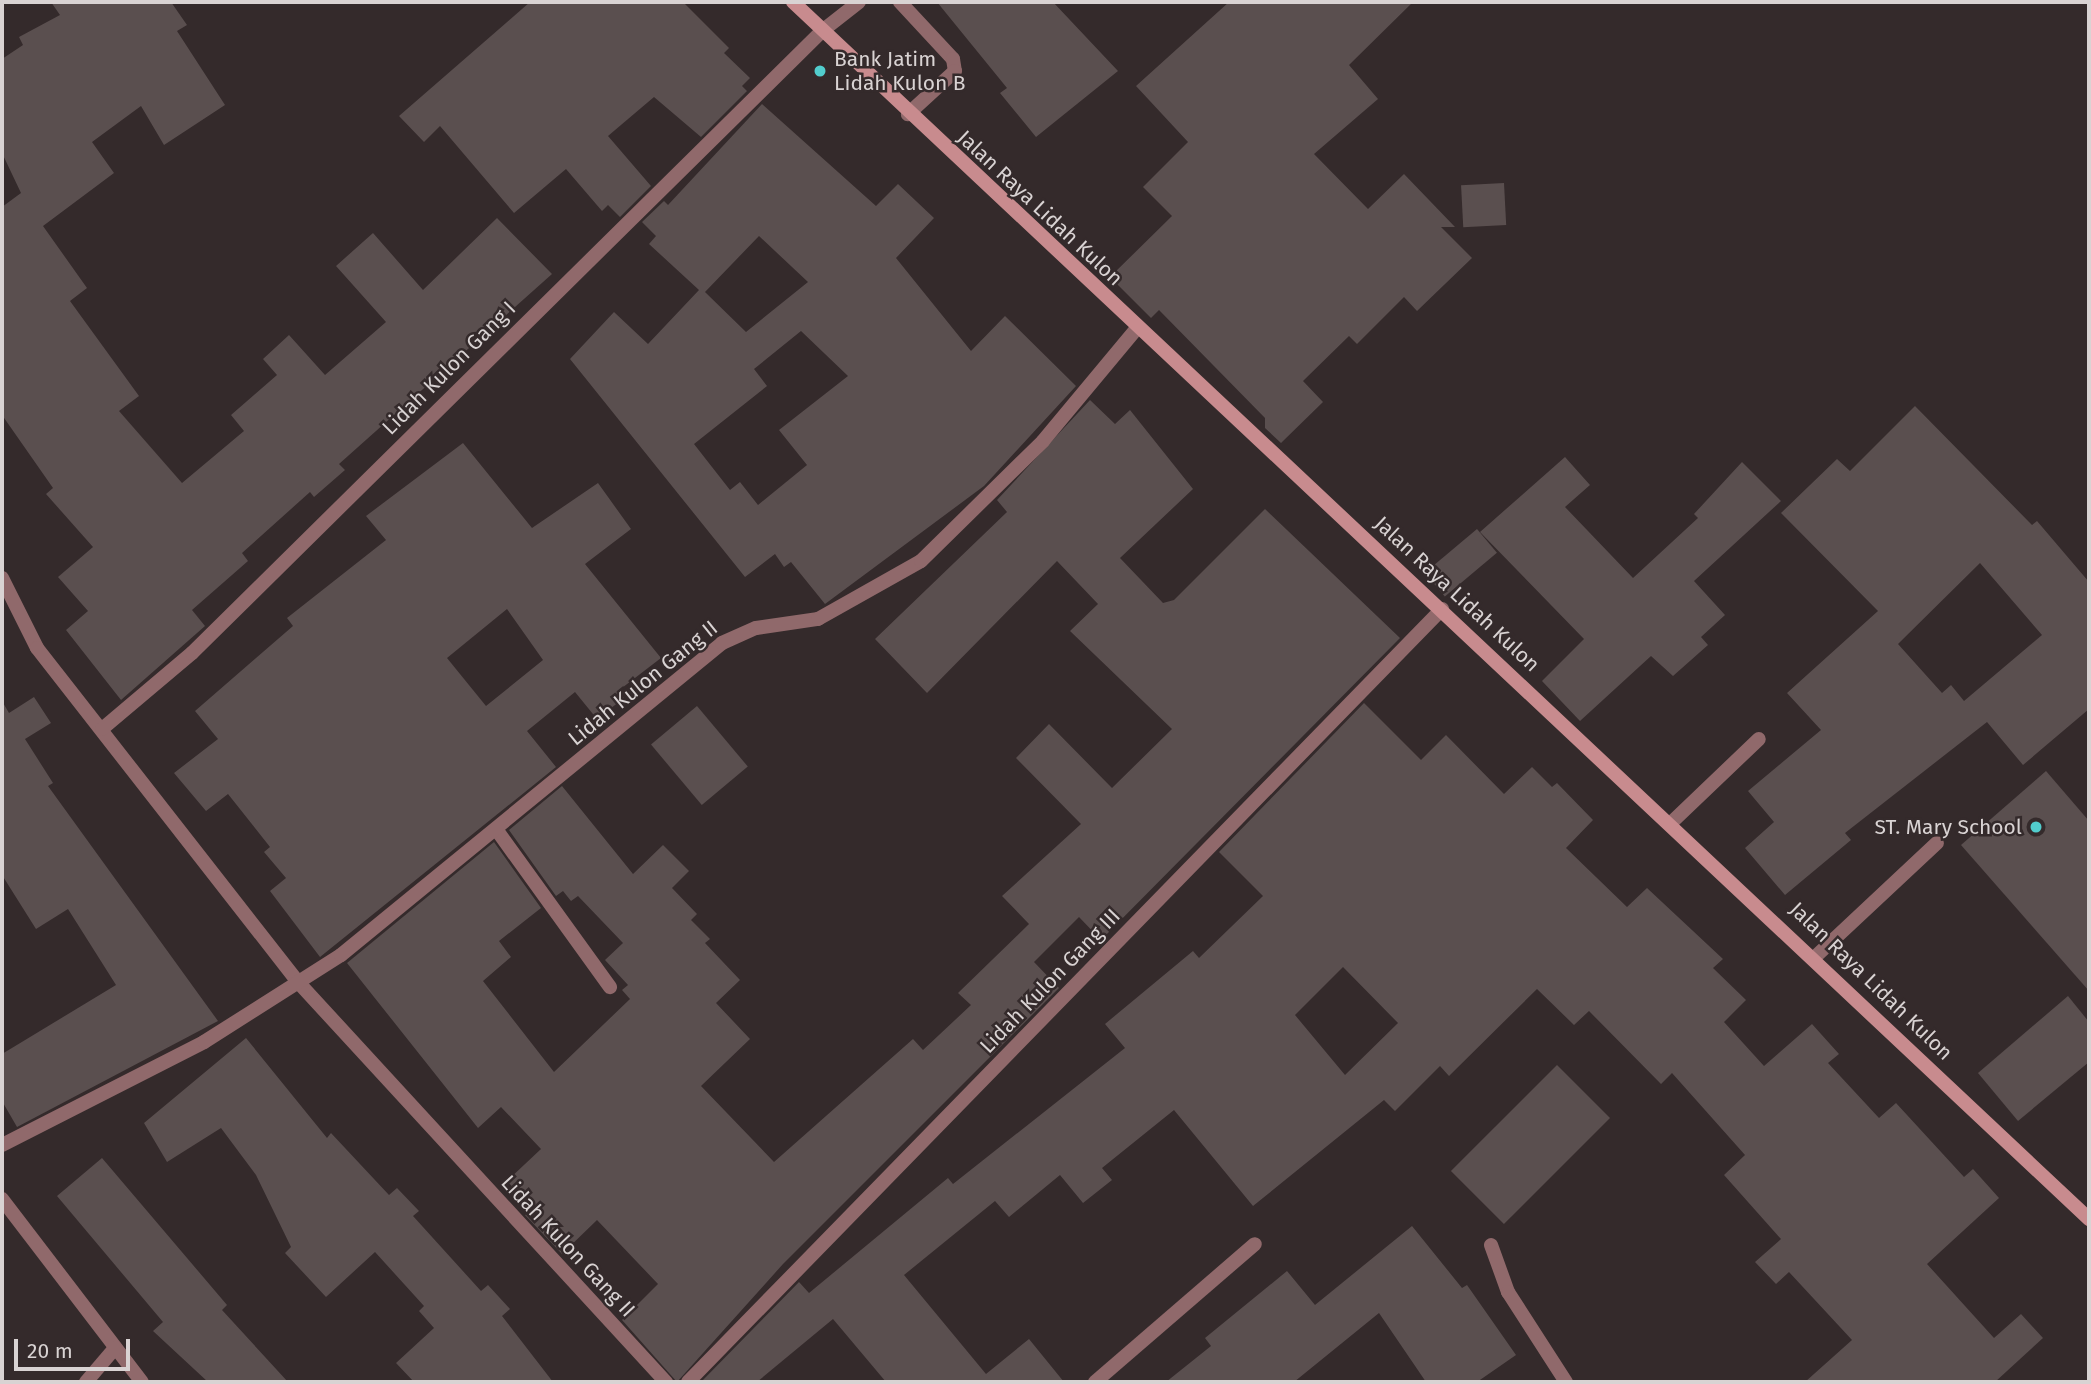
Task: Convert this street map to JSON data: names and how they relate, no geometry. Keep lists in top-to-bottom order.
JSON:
{
  "streets": {
    "main road": ["Jalan Raya Lidah Kulon"],
    "street": ["Lidah Kulon Gang I", "Lidah Kulon Gang II", "Lidah Kulon Gang III"]
  },
  "crossings": [
    ["Jalan Raya Lidah Kulon", "Lidah Kulon Gang I"],
    ["Jalan Raya Lidah Kulon", "Lidah Kulon Gang II"],
    ["Jalan Raya Lidah Kulon", "Lidah Kulon Gang III"],
    ["Lidah Kulon Gang I", "Lidah Kulon Gang II"]
  ],
  "places": ["Bank Jatim Lidah Kulon B", "ST. Mary School"],
  "scale_bar": "20 m"
}
